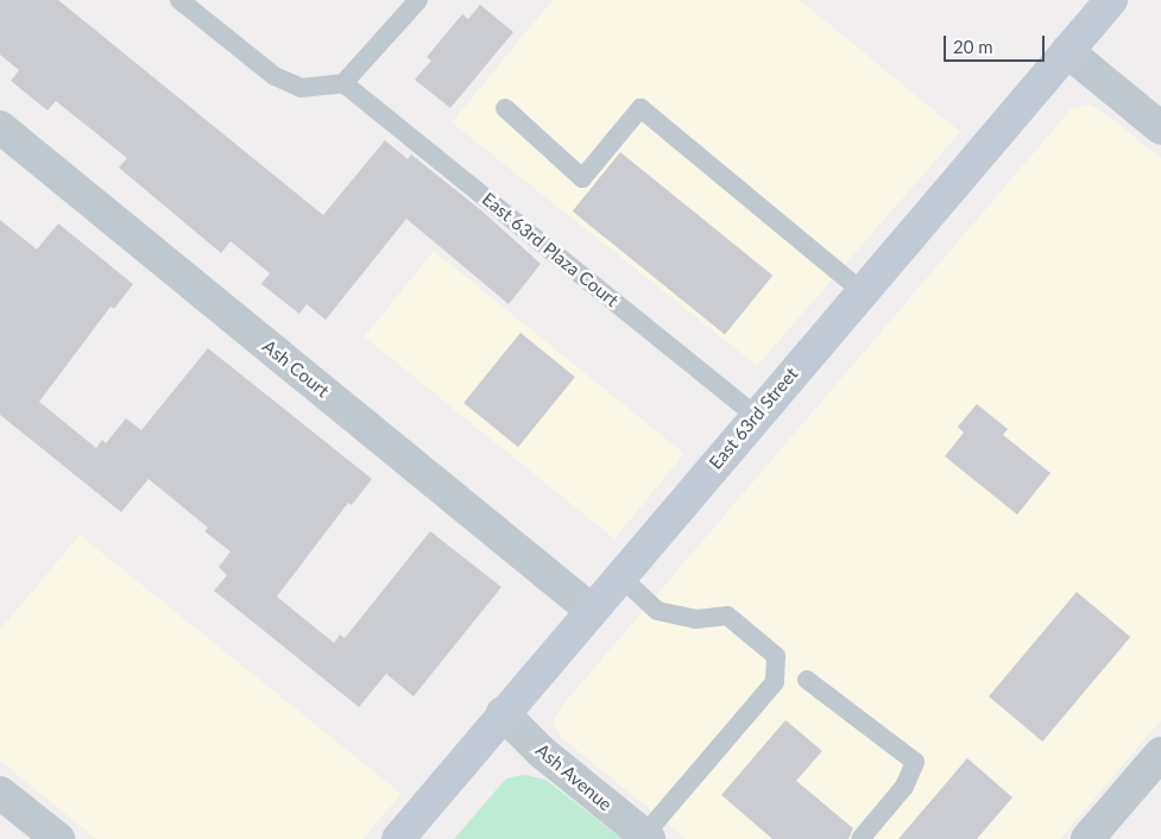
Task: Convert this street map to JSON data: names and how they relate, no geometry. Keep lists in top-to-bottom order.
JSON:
{
  "streets": {
    "street": ["Ash Court", "East 63rd Street", "Ash Avenue"],
    "lane": ["East 63rd Plaza Court"]
  },
  "crossings": [
    ["East 63rd Plaza Court", "East 63rd Street"],
    ["Ash Court", "East 63rd Street"],
    ["East 63rd Street", "Ash Avenue"]
  ],
  "scale_bar": "20 m"
}
